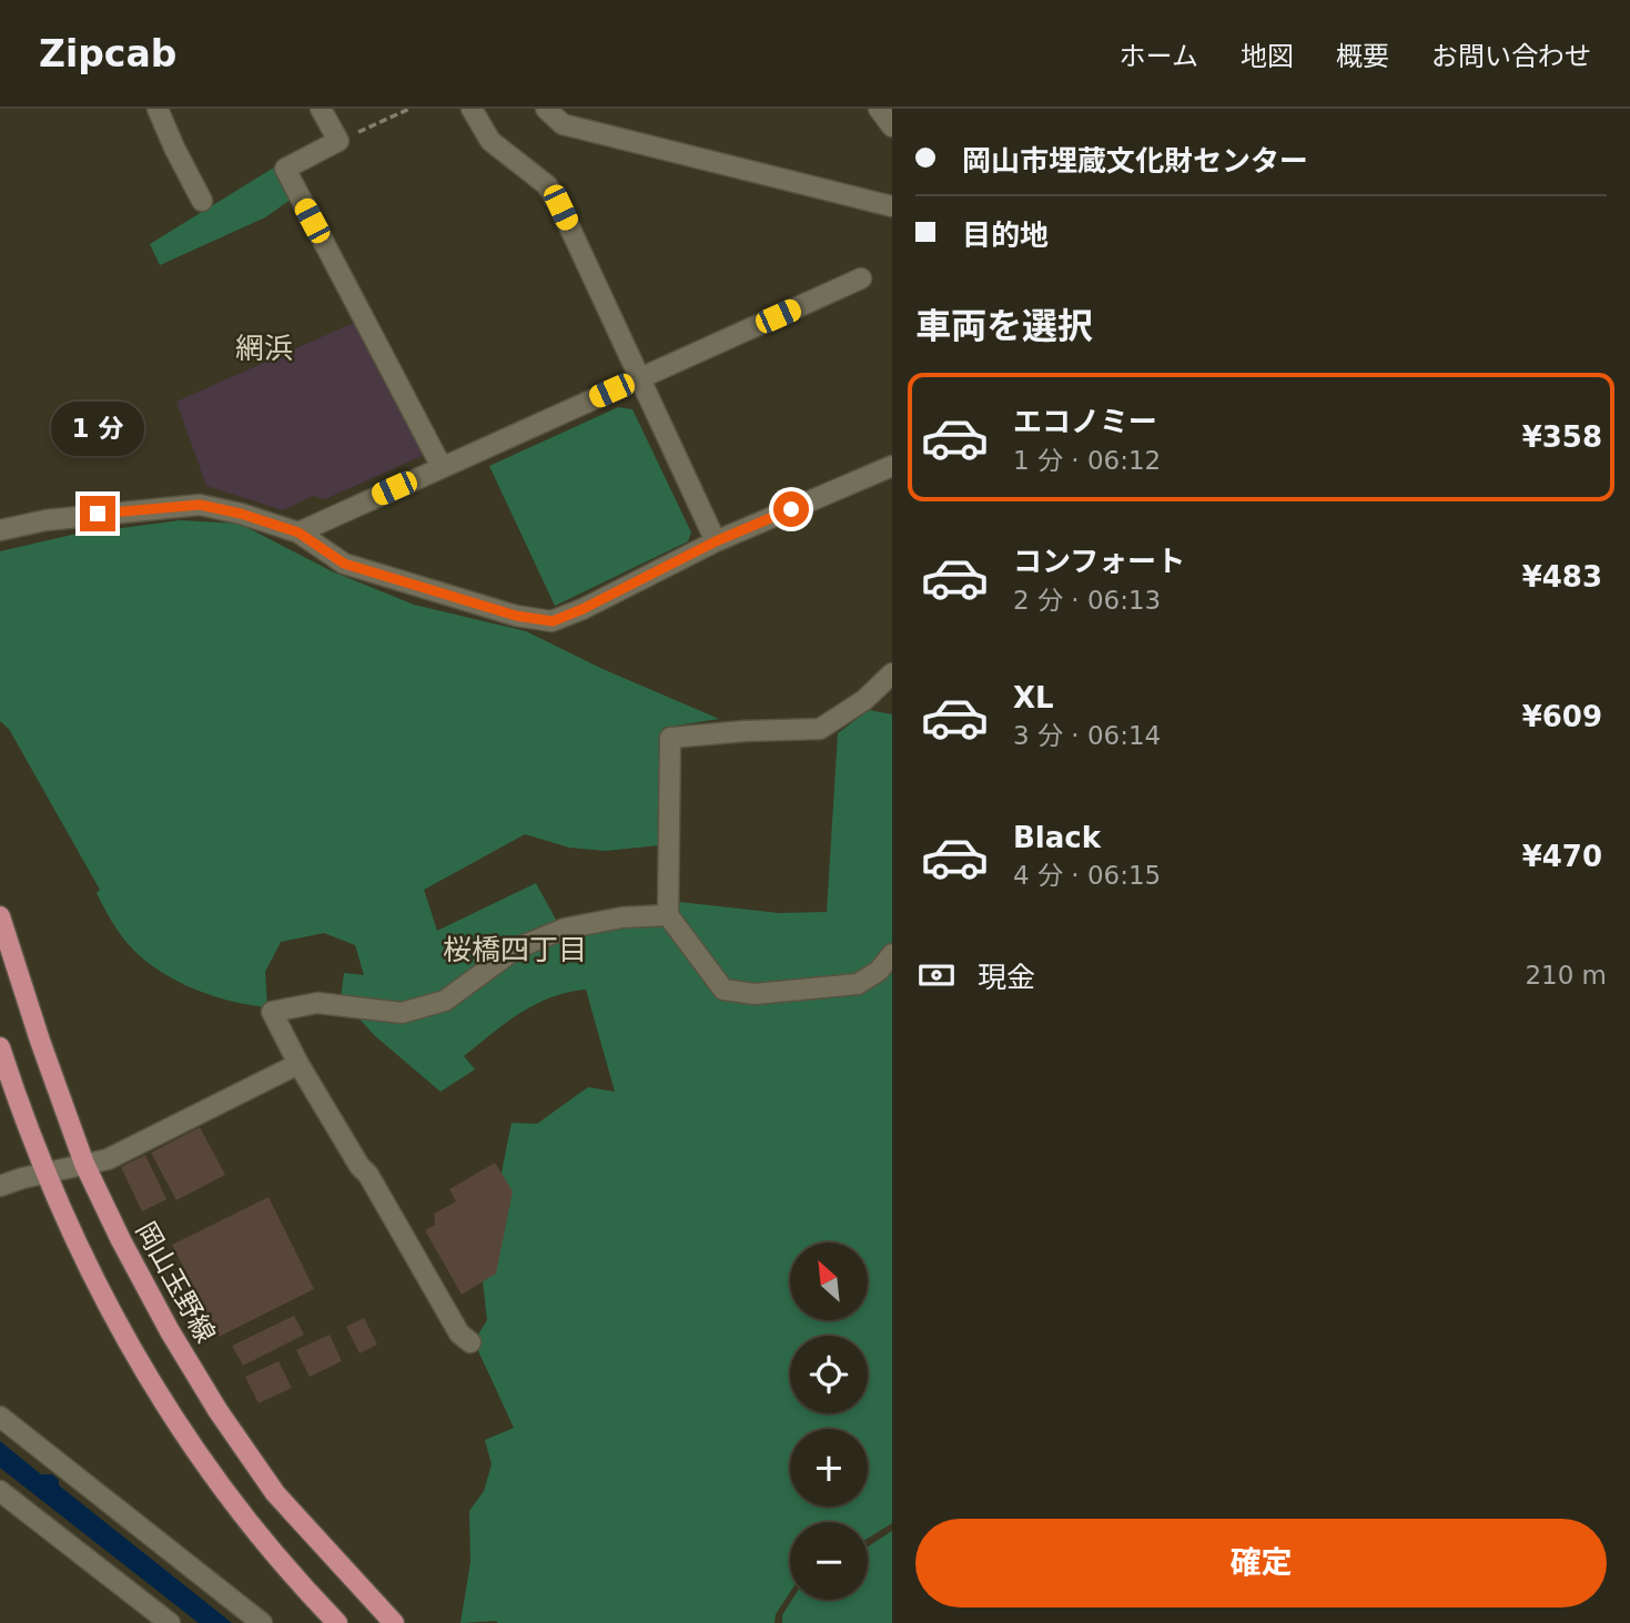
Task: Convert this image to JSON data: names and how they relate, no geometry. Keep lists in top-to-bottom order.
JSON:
{
  "streets": {
    "main road": ["岡山玉野線"]
  },
  "districts": ["網浜", "桜橋四丁目"],
  "north": "top left",
  "page": {
    "header": "Zipcab",
    "nav": [
      "ホーム",
      "地図",
      "概要",
      "お問い合わせ"
    ],
    "banner": ["岡山市埋蔵文化財センター", "目的地"],
    "heading": "車両を選択",
    "list": [
      {
        "name": "エコノミー",
        "note": "1 分 · 06:12",
        "value": "¥358"
      },
      {
        "name": "コンフォート",
        "note": "2 分 · 06:13",
        "value": "¥483"
      },
      {
        "name": "XL",
        "note": "3 分 · 06:14",
        "value": "¥609"
      },
      {
        "name": "Black",
        "note": "4 分 · 06:15",
        "value": "¥470"
      }
    ],
    "bubble": "1 分",
    "pay": ["現金", "210 m"],
    "map_buttons": ["+", "−"],
    "buttons": "確定"
  }
}
